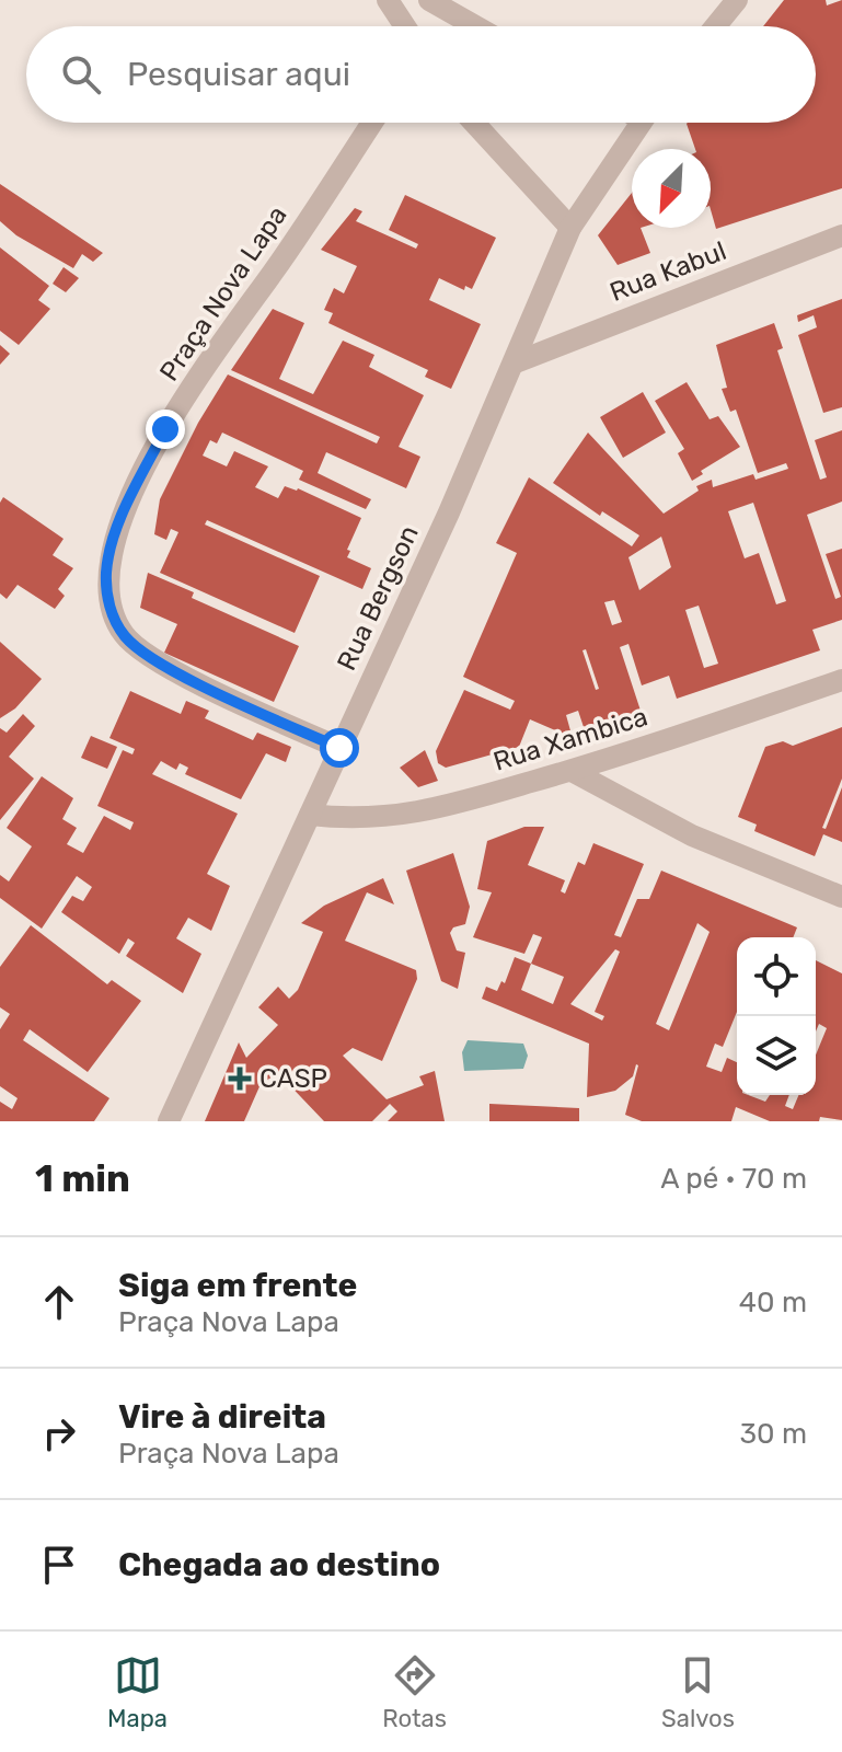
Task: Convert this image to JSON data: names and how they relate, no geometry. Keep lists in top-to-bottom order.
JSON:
{
  "streets": {
    "street": [
      "Rua Kabul",
      "Praça Nova Lapa",
      "Rua Bergson",
      "Rua Xambica"
    ]
  },
  "crossings": [
    ["Rua Kabul", "Rua Bergson"],
    ["Praça Nova Lapa", "Rua Bergson"],
    ["Rua Bergson", "Rua Xambica"]
  ],
  "places": {
    "health": ["CASP"]
  },
  "north": "bottom left",
  "page": {
    "search": "Pesquisar aqui",
    "heading": ["1 min", "A pé · 70 m"],
    "list": [
      ["Siga em frente", "Praça Nova Lapa", "40 m"],
      ["Vire à direita", "Praça Nova Lapa", "30 m"],
      "Chegada ao destino"
    ],
    "nav": ["Mapa", "Rotas", "Salvos"]
  }
}
